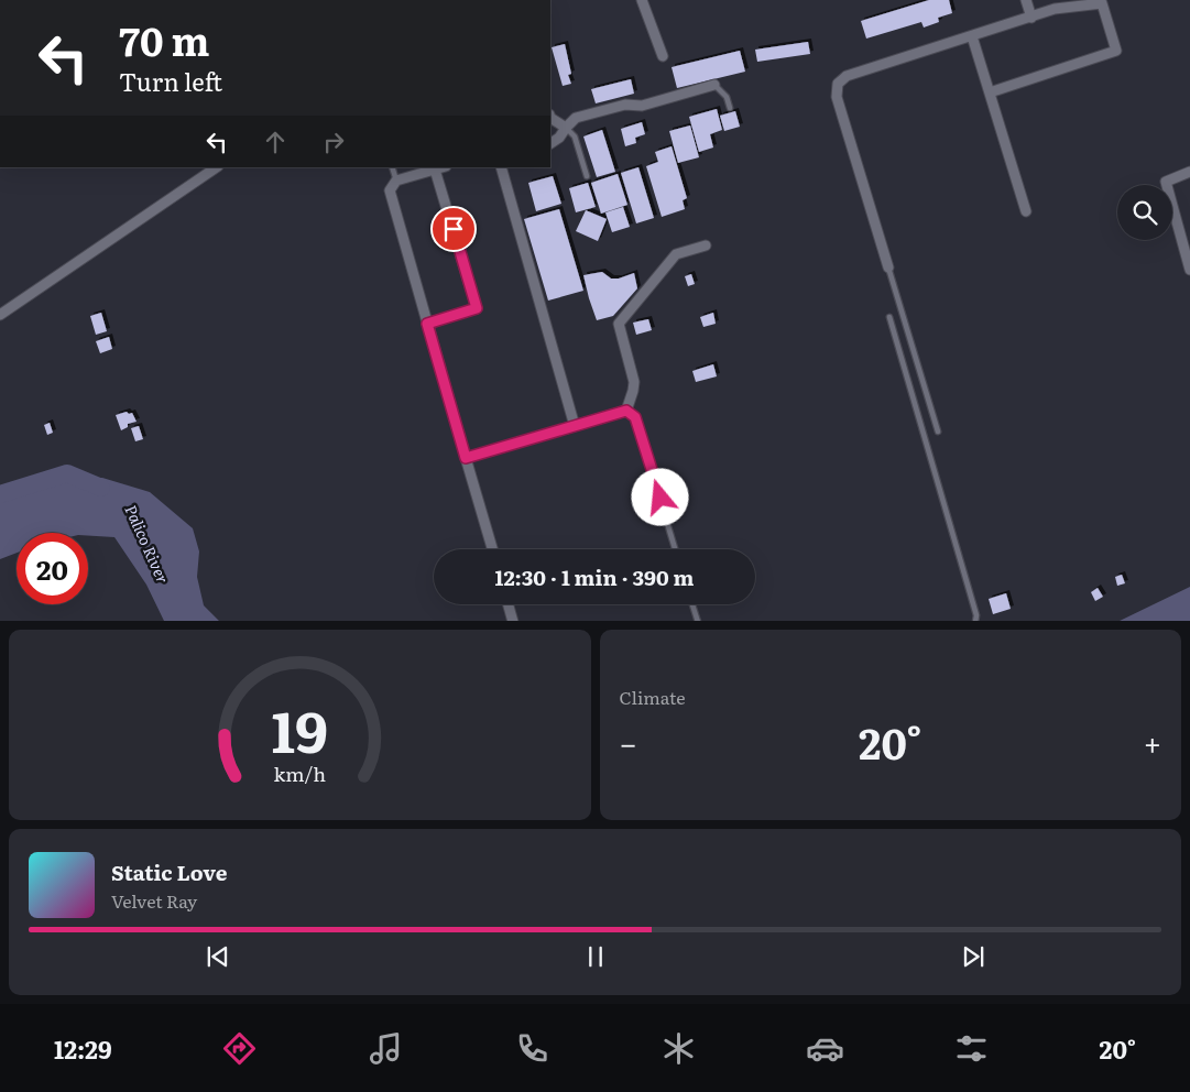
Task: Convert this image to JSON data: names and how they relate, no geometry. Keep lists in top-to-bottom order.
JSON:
{
  "water": ["Palico River"],
  "page": {
    "turn": ["70 m", "Turn left"],
    "limit": "20",
    "trip": "12:30 · 1 min · 390 m",
    "tile": "Climate",
    "heat": ["−", "20°", "+"],
    "song": ["Static Love", "Velvet Ray"],
    "tabs": ["12:29", "20°"],
    "gauge": ["19", "km/h"]
  }
}
